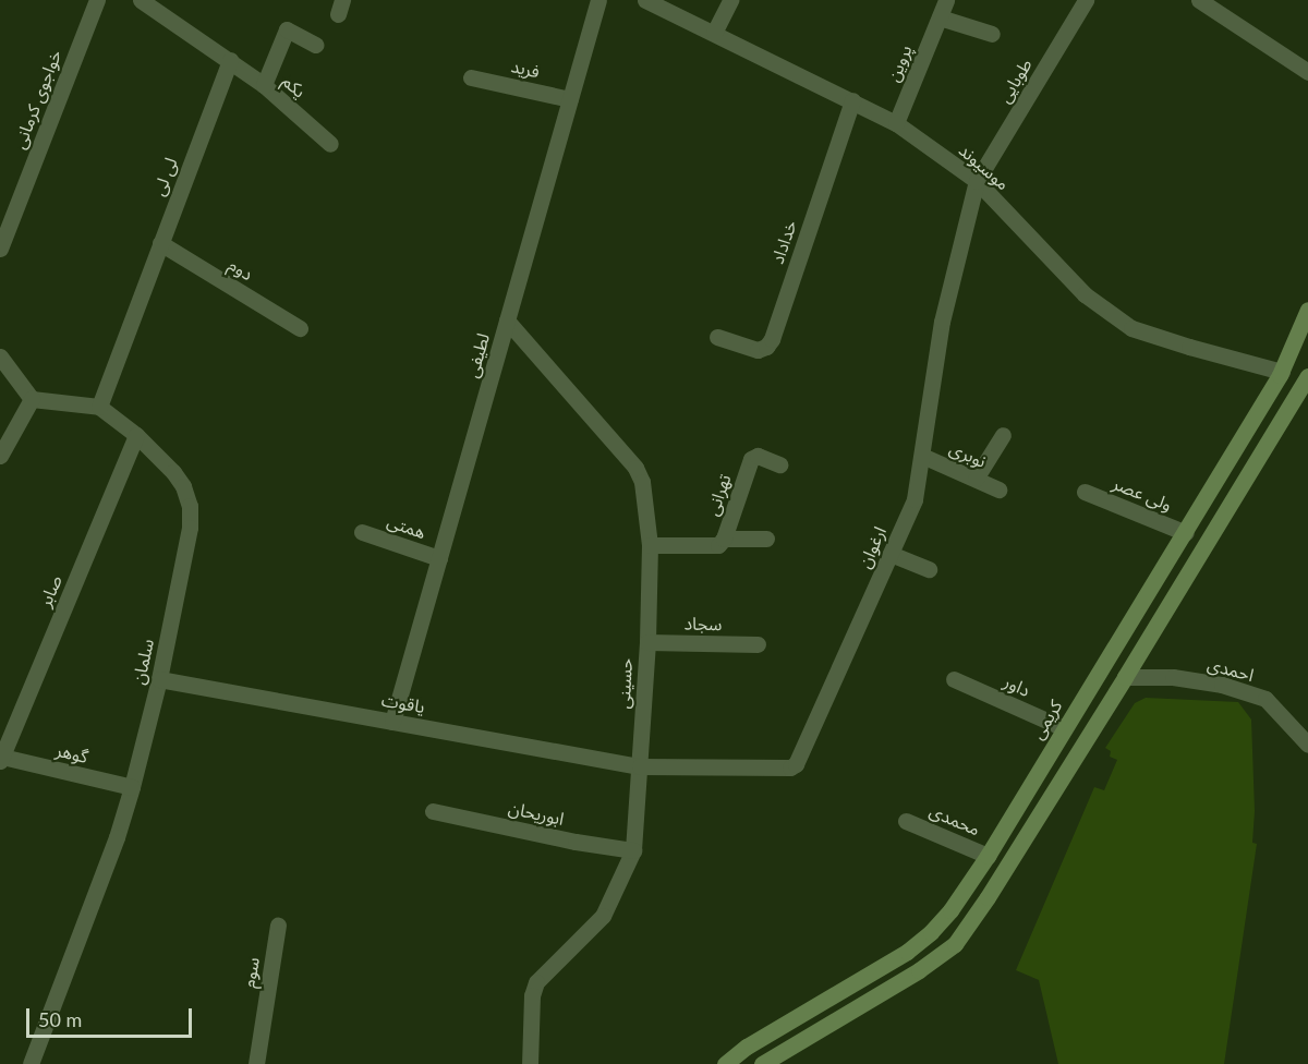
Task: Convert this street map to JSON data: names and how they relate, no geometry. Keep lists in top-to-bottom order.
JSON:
{
  "streets": {
    "main road": ["کریمی"],
    "street": [
      "پروین",
      "فرید",
      "طوبایی",
      "یکم",
      "خواجوی کرمانی",
      "موسیوند",
      "لی لی",
      "خداداد",
      "دوم",
      "لطیفی",
      "نوبری",
      "ولی عصر",
      "تهرانی",
      "همتی",
      "ارغوان",
      "صابر",
      "سجاد",
      "سلمان",
      "احمدی",
      "حسینی",
      "داور",
      "یاقوت",
      "گوهر",
      "ابوریحان",
      "محمدی",
      "سوم"
    ]
  },
  "crossings": [
    ["پروین", "موسیوند"],
    ["فرید", "لطیفی"],
    ["طوبایی", "موسیوند"],
    ["طوبایی", "ارغوان"],
    ["یکم", "لی لی"],
    ["موسیوند", "خداداد"],
    ["موسیوند", "ارغوان"],
    ["موسیوند", "کریمی"],
    ["لی لی", "دوم"],
    ["لی لی", "سلمان"],
    ["لطیفی", "همتی"],
    ["لطیفی", "حسینی"],
    ["لطیفی", "یاقوت"],
    ["نوبری", "ارغوان"],
    ["ولی عصر", "کریمی"],
    ["تهرانی", "حسینی"],
    ["ارغوان", "حسینی"],
    ["ارغوان", "یاقوت"],
    ["صابر", "سلمان"],
    ["صابر", "گوهر"],
    ["سجاد", "حسینی"],
    ["سلمان", "یاقوت"],
    ["سلمان", "گوهر"],
    ["حسینی", "یاقوت"],
    ["حسینی", "ابوریحان"],
    ["داور", "کریمی"],
    ["کریمی", "محمدی"]
  ],
  "scale_bar": "50 m"
}
